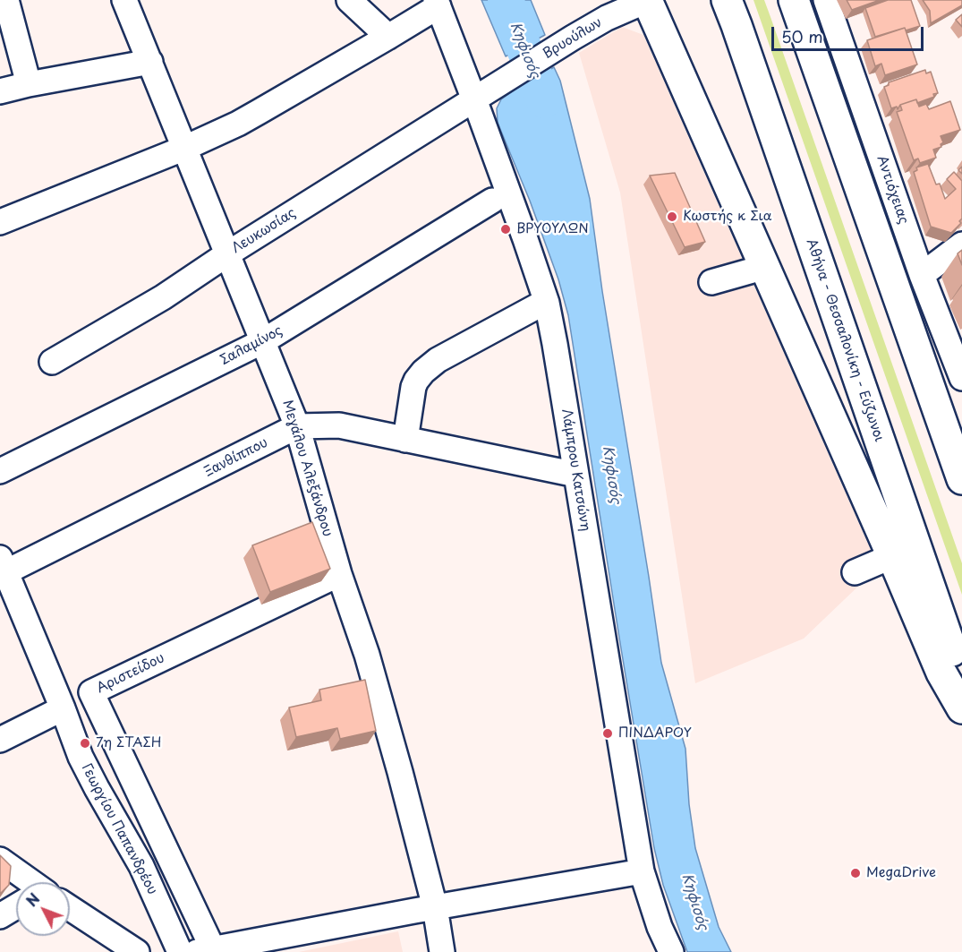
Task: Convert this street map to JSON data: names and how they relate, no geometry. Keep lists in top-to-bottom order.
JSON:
{
  "streets": {
    "highway": ["Αθήνα - Θεσσαλονίκη - Εύζωνοι"],
    "street": [
      "Βρυούλων",
      "Αντιόχειας",
      "Λευκωσίας",
      "Σαλαμίνος",
      "Ξανθίππου",
      "Μεγάλου Αλεξάνδρου",
      "Λάμπρου Κατσώνη",
      "Αριστείδου",
      "Γεωργίου Παπανδρέου"
    ]
  },
  "crossings": [
    ["Βρυούλων", "Λευκωσίας"],
    ["Βρυούλων", "Λάμπρου Κατσώνη"],
    ["Λευκωσίας", "Μεγάλου Αλεξάνδρου"],
    ["Λευκωσίας", "Λάμπρου Κατσώνη"],
    ["Σαλαμίνος", "Μεγάλου Αλεξάνδρου"],
    ["Ξανθίππου", "Μεγάλου Αλεξάνδρου"],
    ["Ξανθίππου", "Λάμπρου Κατσώνη"],
    ["Ξανθίππου", "Γεωργίου Παπανδρέου"],
    ["Μεγάλου Αλεξάνδρου", "Αριστείδου"]
  ],
  "water": ["Κηφισός"],
  "places": [
    "Κωστής κ Σια",
    "ΒΡΥΟΥΛΩΝ",
    "ΠΙΝΔΑΡΟΥ",
    "7η ΣΤΑΣΗ",
    "MegaDrive"
  ],
  "scale_bar": "50 m",
  "north": "top left"
}
